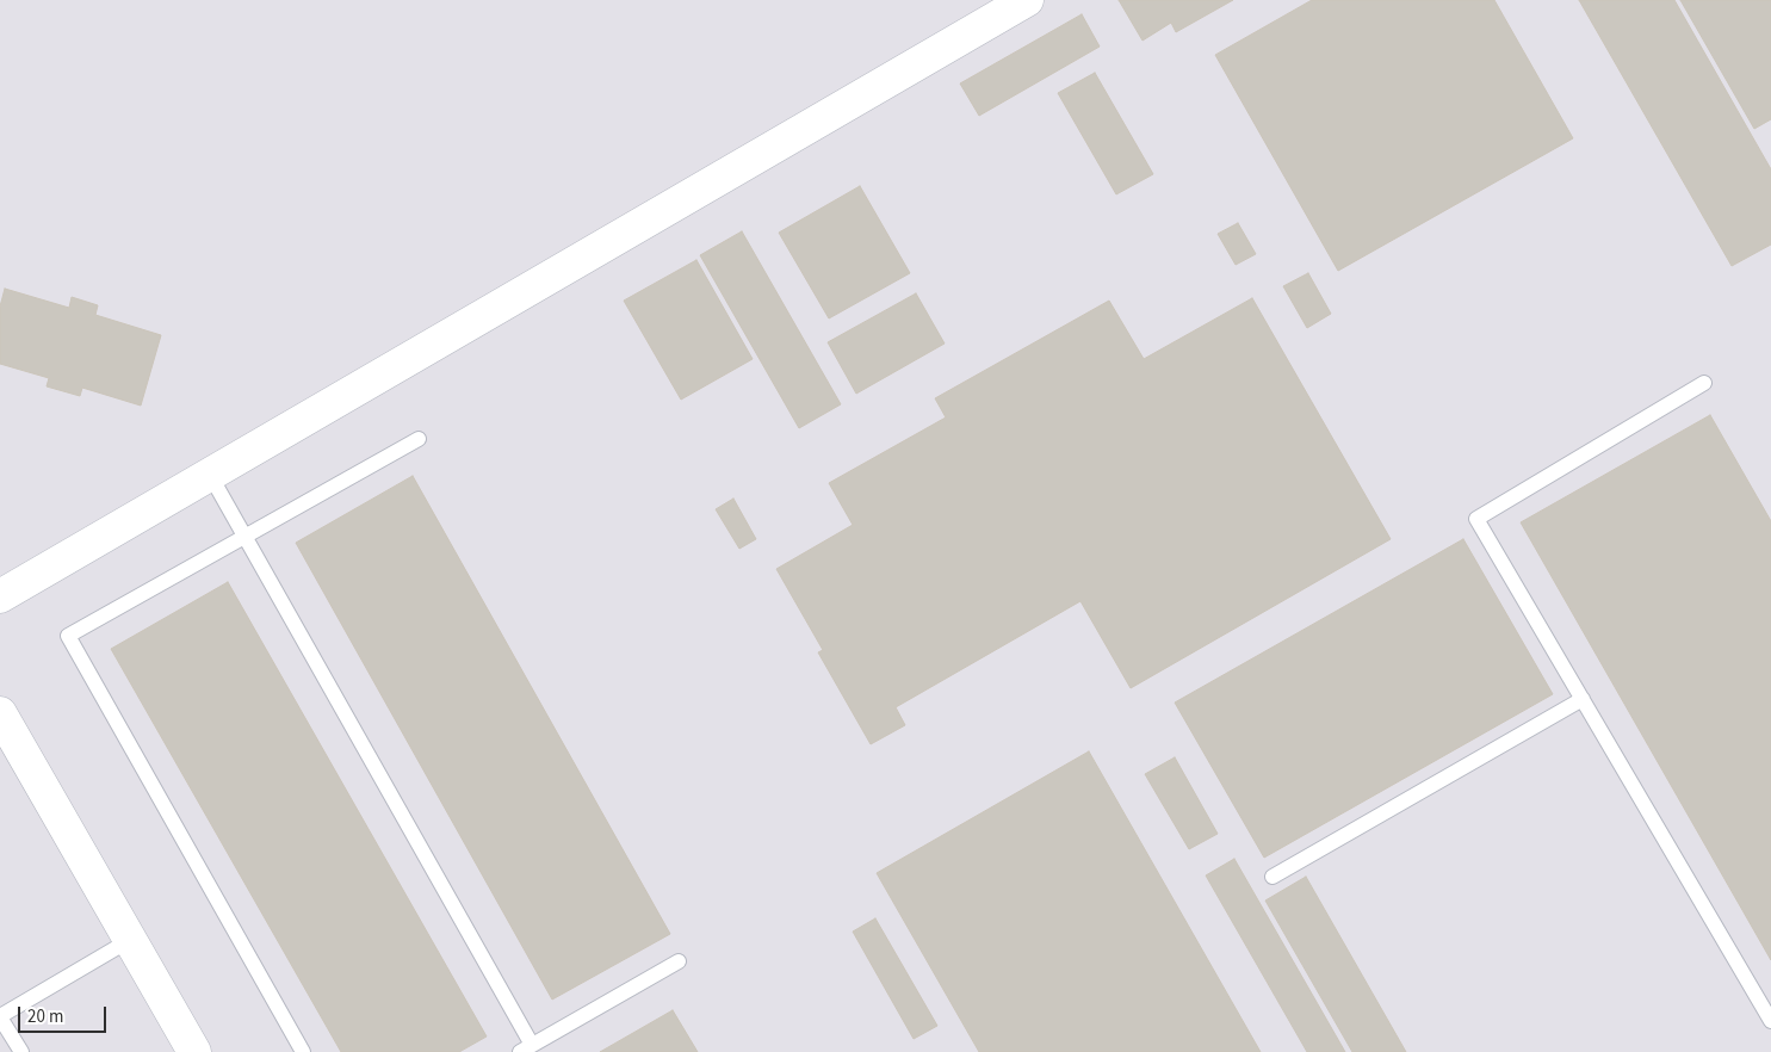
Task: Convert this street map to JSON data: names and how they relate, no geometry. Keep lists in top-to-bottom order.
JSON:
{
  "scale_bar": "20 m"
}
